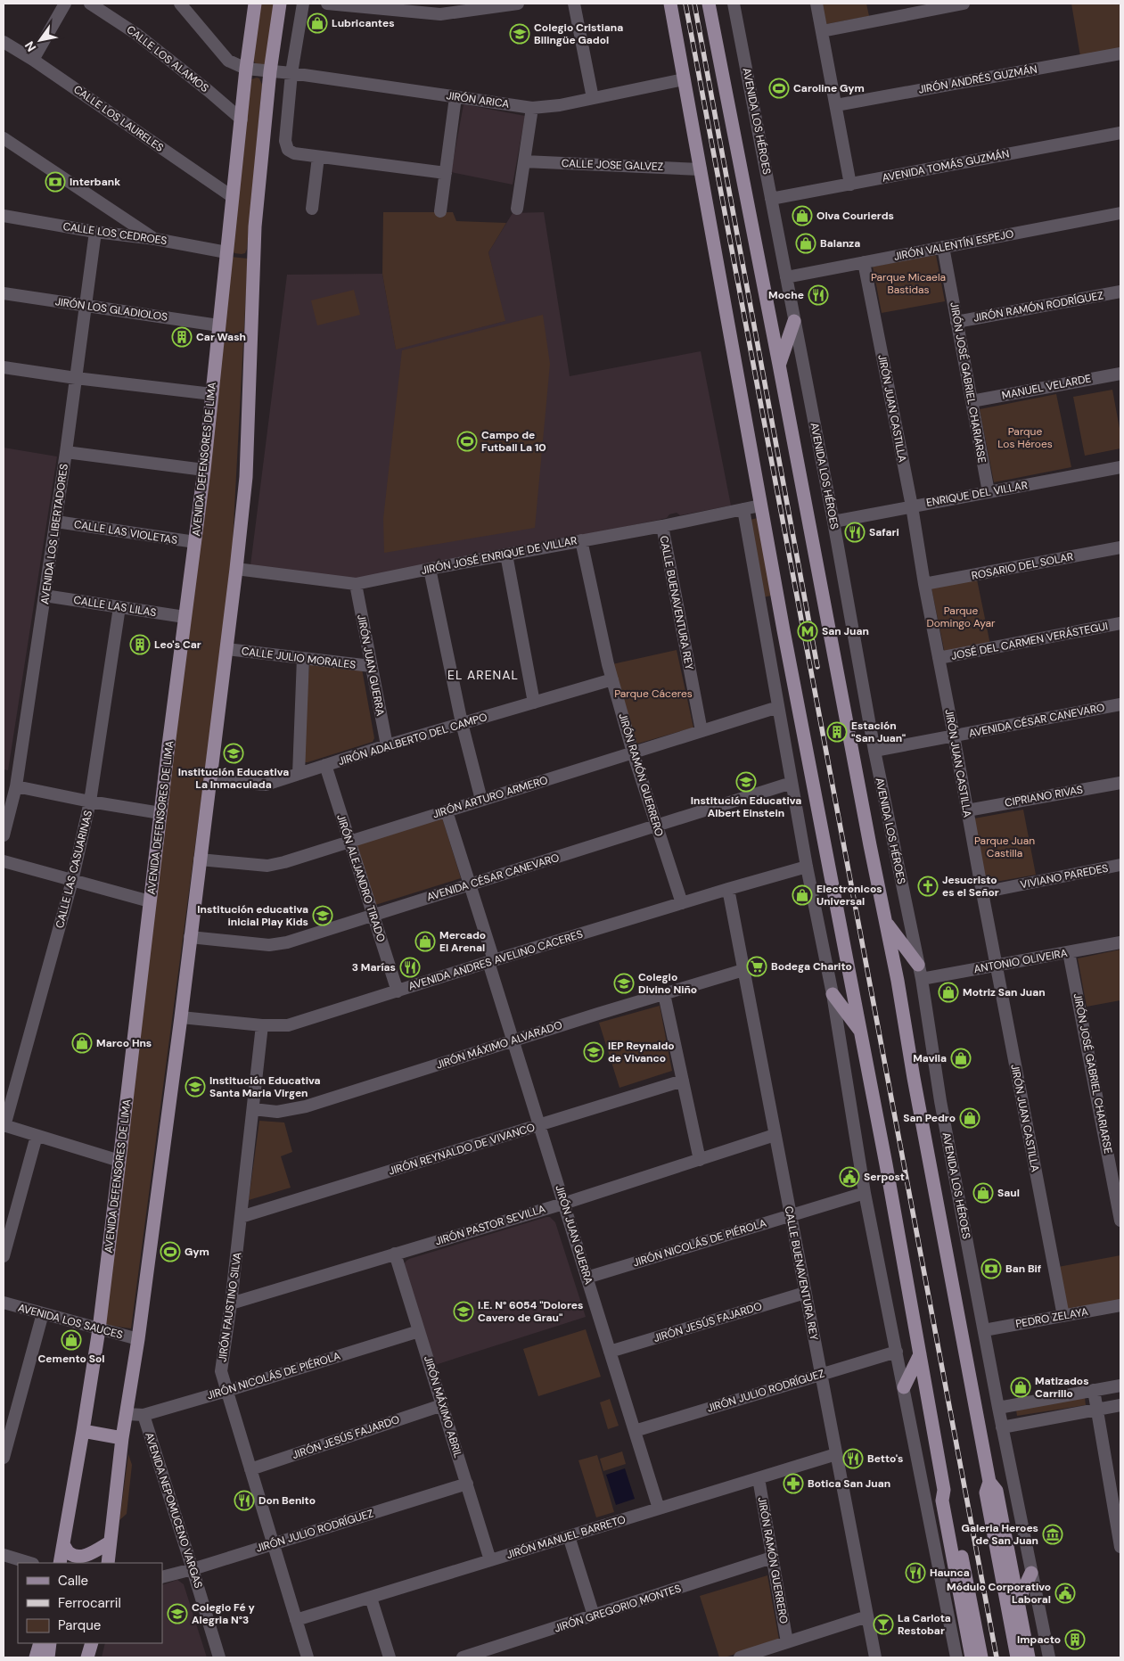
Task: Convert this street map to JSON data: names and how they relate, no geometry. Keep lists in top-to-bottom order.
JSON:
{
  "streets": {
    "main road": ["AVENIDA LOS HÉROES", "AVENIDA DEFENSORES DE LIMA"],
    "street": [
      "CALLE LOS ALAMOS",
      "JIRÓN ANDRÉS GUZMÁN",
      "JIRÓN ARICA",
      "CALLE LOS LAURELES",
      "CALLE JOSE GALVEZ",
      "AVENIDA TOMÁS GUZMÁN",
      "CALLE LOS CEDROES",
      "JIRÓN VALENTÍN ESPEJO",
      "JIRÓN RAMÓN RODRÍGUEZ",
      "JIRÓN LOS GLADIOLOS",
      "JIRÓN JOSÉ GABRIEL CHARIARSE",
      "MANUEL VELARDE",
      "JIRÓN JUAN CASTILLA",
      "ENRIQUE DEL VILLAR",
      "CALLE LAS VIOLETAS",
      "AVENIDA LOS LIBERTADORES",
      "JIRÓN JOSÉ ENRIQUE DE VILLAR",
      "ROSARIO DEL SOLAR",
      "CALLE BUENAVENTURA REY",
      "CALLE LAS LILAS",
      "JOSÉ DEL CARMEN VERÁSTEGUI",
      "CALLE JULIO MORALES",
      "JIRÓN JUAN GUERRA",
      "AVENIDA CÉSAR CANEVARO",
      "JIRÓN ADALBERTO DEL CAMPO",
      "JIRÓN RAMÓN GUERRERO",
      "CIPRIANO RIVAS",
      "JIRÓN ARTURO ARMERO",
      "CALLE LAS CASUARINAS",
      "VIVIANO PAREDES",
      "JIRÓN ALEJANDRO TIRADO",
      "AVENIDA ANDRES AVELINO CACERES",
      "ANTONIO OLIVEIRA",
      "JIRÓN MÁXIMO ALVARADO",
      "JIRÓN REYNALDO DE VIVANCO",
      "JIRÓN PASTOR SEVILLA",
      "JIRÓN NICOLÁS DE PIÉROLA",
      "JIRÓN FAUSTINO SILVA",
      "PEDRO ZELAYA",
      "AVENIDA LOS SAUCES",
      "JIRÓN JESÚS FAJARDO",
      "JIRÓN JULIO RODRÍGUEZ",
      "JIRÓN MÁXIMO ABRIL",
      "AVENIDA NEPOMUCENO VARGAS",
      "JIRÓN MANUEL BARRETO",
      "JIRÓN GREGORIO MONTES"
    ]
  },
  "crossings": [
    ["CALLE LOS ALAMOS", "AVENIDA DEFENSORES DE LIMA"],
    ["JIRÓN ARICA", "AVENIDA DEFENSORES DE LIMA"],
    ["CALLE LOS LAURELES", "AVENIDA DEFENSORES DE LIMA"],
    ["AVENIDA LOS HÉROES", "AVENIDA TOMÁS GUZMÁN"],
    ["AVENIDA LOS HÉROES", "JIRÓN VALENTÍN ESPEJO"],
    ["AVENIDA LOS HÉROES", "ENRIQUE DEL VILLAR"],
    ["AVENIDA LOS HÉROES", "AVENIDA CÉSAR CANEVARO"],
    ["AVENIDA LOS HÉROES", "ANTONIO OLIVEIRA"],
    ["AVENIDA LOS HÉROES", "PEDRO ZELAYA"],
    ["CALLE LOS CEDROES", "AVENIDA DEFENSORES DE LIMA"],
    ["CALLE LOS CEDROES", "AVENIDA LOS LIBERTADORES"],
    ["JIRÓN VALENTÍN ESPEJO", "JIRÓN JOSÉ GABRIEL CHARIARSE"],
    ["JIRÓN VALENTÍN ESPEJO", "JIRÓN JUAN CASTILLA"],
    ["JIRÓN RAMÓN RODRÍGUEZ", "JIRÓN JOSÉ GABRIEL CHARIARSE"],
    ["JIRÓN LOS GLADIOLOS", "AVENIDA DEFENSORES DE LIMA"],
    ["JIRÓN LOS GLADIOLOS", "AVENIDA LOS LIBERTADORES"],
    ["JIRÓN JOSÉ GABRIEL CHARIARSE", "MANUEL VELARDE"],
    ["JIRÓN JOSÉ GABRIEL CHARIARSE", "ENRIQUE DEL VILLAR"],
    ["JIRÓN JOSÉ GABRIEL CHARIARSE", "ANTONIO OLIVEIRA"],
    ["JIRÓN JUAN CASTILLA", "ENRIQUE DEL VILLAR"],
    ["JIRÓN JUAN CASTILLA", "ROSARIO DEL SOLAR"],
    ["JIRÓN JUAN CASTILLA", "JOSÉ DEL CARMEN VERÁSTEGUI"],
    ["JIRÓN JUAN CASTILLA", "AVENIDA CÉSAR CANEVARO"],
    ["JIRÓN JUAN CASTILLA", "CIPRIANO RIVAS"],
    ["JIRÓN JUAN CASTILLA", "VIVIANO PAREDES"],
    ["JIRÓN JUAN CASTILLA", "ANTONIO OLIVEIRA"],
    ["JIRÓN JUAN CASTILLA", "PEDRO ZELAYA"],
    ["AVENIDA DEFENSORES DE LIMA", "CALLE LAS VIOLETAS"],
    ["AVENIDA DEFENSORES DE LIMA", "CALLE LAS LILAS"],
    ["AVENIDA DEFENSORES DE LIMA", "AVENIDA LOS SAUCES"],
    ["CALLE LAS VIOLETAS", "AVENIDA LOS LIBERTADORES"],
    ["AVENIDA LOS LIBERTADORES", "CALLE LAS LILAS"],
    ["JIRÓN JOSÉ ENRIQUE DE VILLAR", "CALLE BUENAVENTURA REY"],
    ["JIRÓN JOSÉ ENRIQUE DE VILLAR", "JIRÓN JUAN GUERRA"],
    ["JIRÓN JOSÉ ENRIQUE DE VILLAR", "JIRÓN RAMÓN GUERRERO"],
    ["CALLE BUENAVENTURA REY", "JIRÓN ARTURO ARMERO"],
    ["CALLE BUENAVENTURA REY", "AVENIDA ANDRES AVELINO CACERES"],
    ["CALLE BUENAVENTURA REY", "JIRÓN MÁXIMO ALVARADO"],
    ["CALLE BUENAVENTURA REY", "JIRÓN PASTOR SEVILLA"],
    ["CALLE BUENAVENTURA REY", "JIRÓN NICOLÁS DE PIÉROLA"],
    ["CALLE BUENAVENTURA REY", "JIRÓN JESÚS FAJARDO"],
    ["CALLE BUENAVENTURA REY", "JIRÓN JULIO RODRÍGUEZ"],
    ["CALLE BUENAVENTURA REY", "JIRÓN MANUEL BARRETO"],
    ["CALLE LAS LILAS", "CALLE LAS CASUARINAS"],
    ["CALLE JULIO MORALES", "JIRÓN JUAN GUERRA"],
    ["JIRÓN JUAN GUERRA", "AVENIDA CÉSAR CANEVARO"],
    ["JIRÓN JUAN GUERRA", "JIRÓN ADALBERTO DEL CAMPO"],
    ["JIRÓN JUAN GUERRA", "JIRÓN ARTURO ARMERO"],
    ["JIRÓN JUAN GUERRA", "AVENIDA ANDRES AVELINO CACERES"],
    ["JIRÓN JUAN GUERRA", "JIRÓN MÁXIMO ALVARADO"],
    ["JIRÓN JUAN GUERRA", "JIRÓN REYNALDO DE VIVANCO"],
    ["JIRÓN JUAN GUERRA", "JIRÓN PASTOR SEVILLA"],
    ["JIRÓN JUAN GUERRA", "JIRÓN NICOLÁS DE PIÉROLA"],
    ["JIRÓN JUAN GUERRA", "JIRÓN JESÚS FAJARDO"],
    ["JIRÓN JUAN GUERRA", "JIRÓN JULIO RODRÍGUEZ"],
    ["JIRÓN JUAN GUERRA", "JIRÓN MANUEL BARRETO"],
    ["AVENIDA CÉSAR CANEVARO", "JIRÓN RAMÓN GUERRERO"],
    ["AVENIDA CÉSAR CANEVARO", "JIRÓN ALEJANDRO TIRADO"],
    ["JIRÓN ADALBERTO DEL CAMPO", "JIRÓN RAMÓN GUERRERO"],
    ["JIRÓN ADALBERTO DEL CAMPO", "JIRÓN ALEJANDRO TIRADO"],
    ["JIRÓN RAMÓN GUERRERO", "JIRÓN ARTURO ARMERO"],
    ["JIRÓN RAMÓN GUERRERO", "AVENIDA ANDRES AVELINO CACERES"],
    ["JIRÓN RAMÓN GUERRERO", "JIRÓN MANUEL BARRETO"],
    ["JIRÓN RAMÓN GUERRERO", "JIRÓN GREGORIO MONTES"],
    ["JIRÓN ARTURO ARMERO", "JIRÓN ALEJANDRO TIRADO"],
    ["JIRÓN ALEJANDRO TIRADO", "AVENIDA ANDRES AVELINO CACERES"],
    ["AVENIDA ANDRES AVELINO CACERES", "JIRÓN FAUSTINO SILVA"],
    ["JIRÓN MÁXIMO ALVARADO", "JIRÓN FAUSTINO SILVA"],
    ["JIRÓN REYNALDO DE VIVANCO", "JIRÓN FAUSTINO SILVA"],
    ["JIRÓN PASTOR SEVILLA", "JIRÓN FAUSTINO SILVA"],
    ["JIRÓN PASTOR SEVILLA", "JIRÓN MÁXIMO ABRIL"],
    ["JIRÓN NICOLÁS DE PIÉROLA", "JIRÓN FAUSTINO SILVA"],
    ["JIRÓN NICOLÁS DE PIÉROLA", "JIRÓN MÁXIMO ABRIL"],
    ["JIRÓN NICOLÁS DE PIÉROLA", "AVENIDA NEPOMUCENO VARGAS"],
    ["JIRÓN FAUSTINO SILVA", "JIRÓN JESÚS FAJARDO"],
    ["JIRÓN FAUSTINO SILVA", "JIRÓN JULIO RODRÍGUEZ"],
    ["JIRÓN FAUSTINO SILVA", "JIRÓN MANUEL BARRETO"],
    ["JIRÓN JESÚS FAJARDO", "JIRÓN MÁXIMO ABRIL"],
    ["JIRÓN JULIO RODRÍGUEZ", "JIRÓN MÁXIMO ABRIL"],
    ["JIRÓN JULIO RODRÍGUEZ", "AVENIDA NEPOMUCENO VARGAS"],
    ["JIRÓN MÁXIMO ABRIL", "JIRÓN MANUEL BARRETO"]
  ],
  "districts": ["EL ARENAL"],
  "parks": [
    "Parque Micaela Bastidas",
    "Parque Los Héroes",
    "Parque Domingo Ayar",
    "Parque Cáceres",
    "Parque Juan Castilla"
  ],
  "places": {
    "shop": [
      "Lubricantes",
      "Olva Courierds",
      "Balanza",
      "Electronicos Universal",
      "Mercado El Arenal",
      "Motriz San Juan",
      "Marco Hns",
      "Mavila",
      "San Pedro",
      "Saul",
      "Cemento Sol",
      "Matizados Carrillo"
    ],
    "school or university": [
      "Colegio Cristiana Bilingüe Gadol",
      "Institución Educativa La Inmaculada",
      "Institución Educativa Albert Einstein",
      "Institución educativa inicial Play Kids",
      "Colegio Divino Niño",
      "IEP Reynaldo de Vivanco",
      "Institución Educativa Santa Maria Virgen",
      "I.E. N° 6054 \"Dolores Cavero de Grau\"",
      "Colegio Fé y Alegria N°3"
    ],
    "sports": ["Caroline Gym", "Campo de Futball La 10", "Gym"],
    "bank": ["Interbank", "Ban Bif"],
    "restaurant": [
      "Moche",
      "Safari",
      "3 Marías",
      "Betto's",
      "Don Benito",
      "Haunca"
    ],
    "building": [
      "Car Wash",
      "Leo's Car",
      "Estación \"San Juan\"",
      "Impacto"
    ],
    "metro station": ["San Juan"],
    "church": ["Jesucristo es el Señor"],
    "supermarket": ["Bodega Charito"],
    "public building": ["Serpost", "Módulo Corporativo Laboral"],
    "pharmacy": ["Botica San Juan"],
    "museum": ["Galeria Heroes de San Juan"],
    "bar": ["La Carlota Restobar"]
  },
  "legend": ["Calle", "Ferrocarril", "Parque"],
  "north": "bottom left"
}
